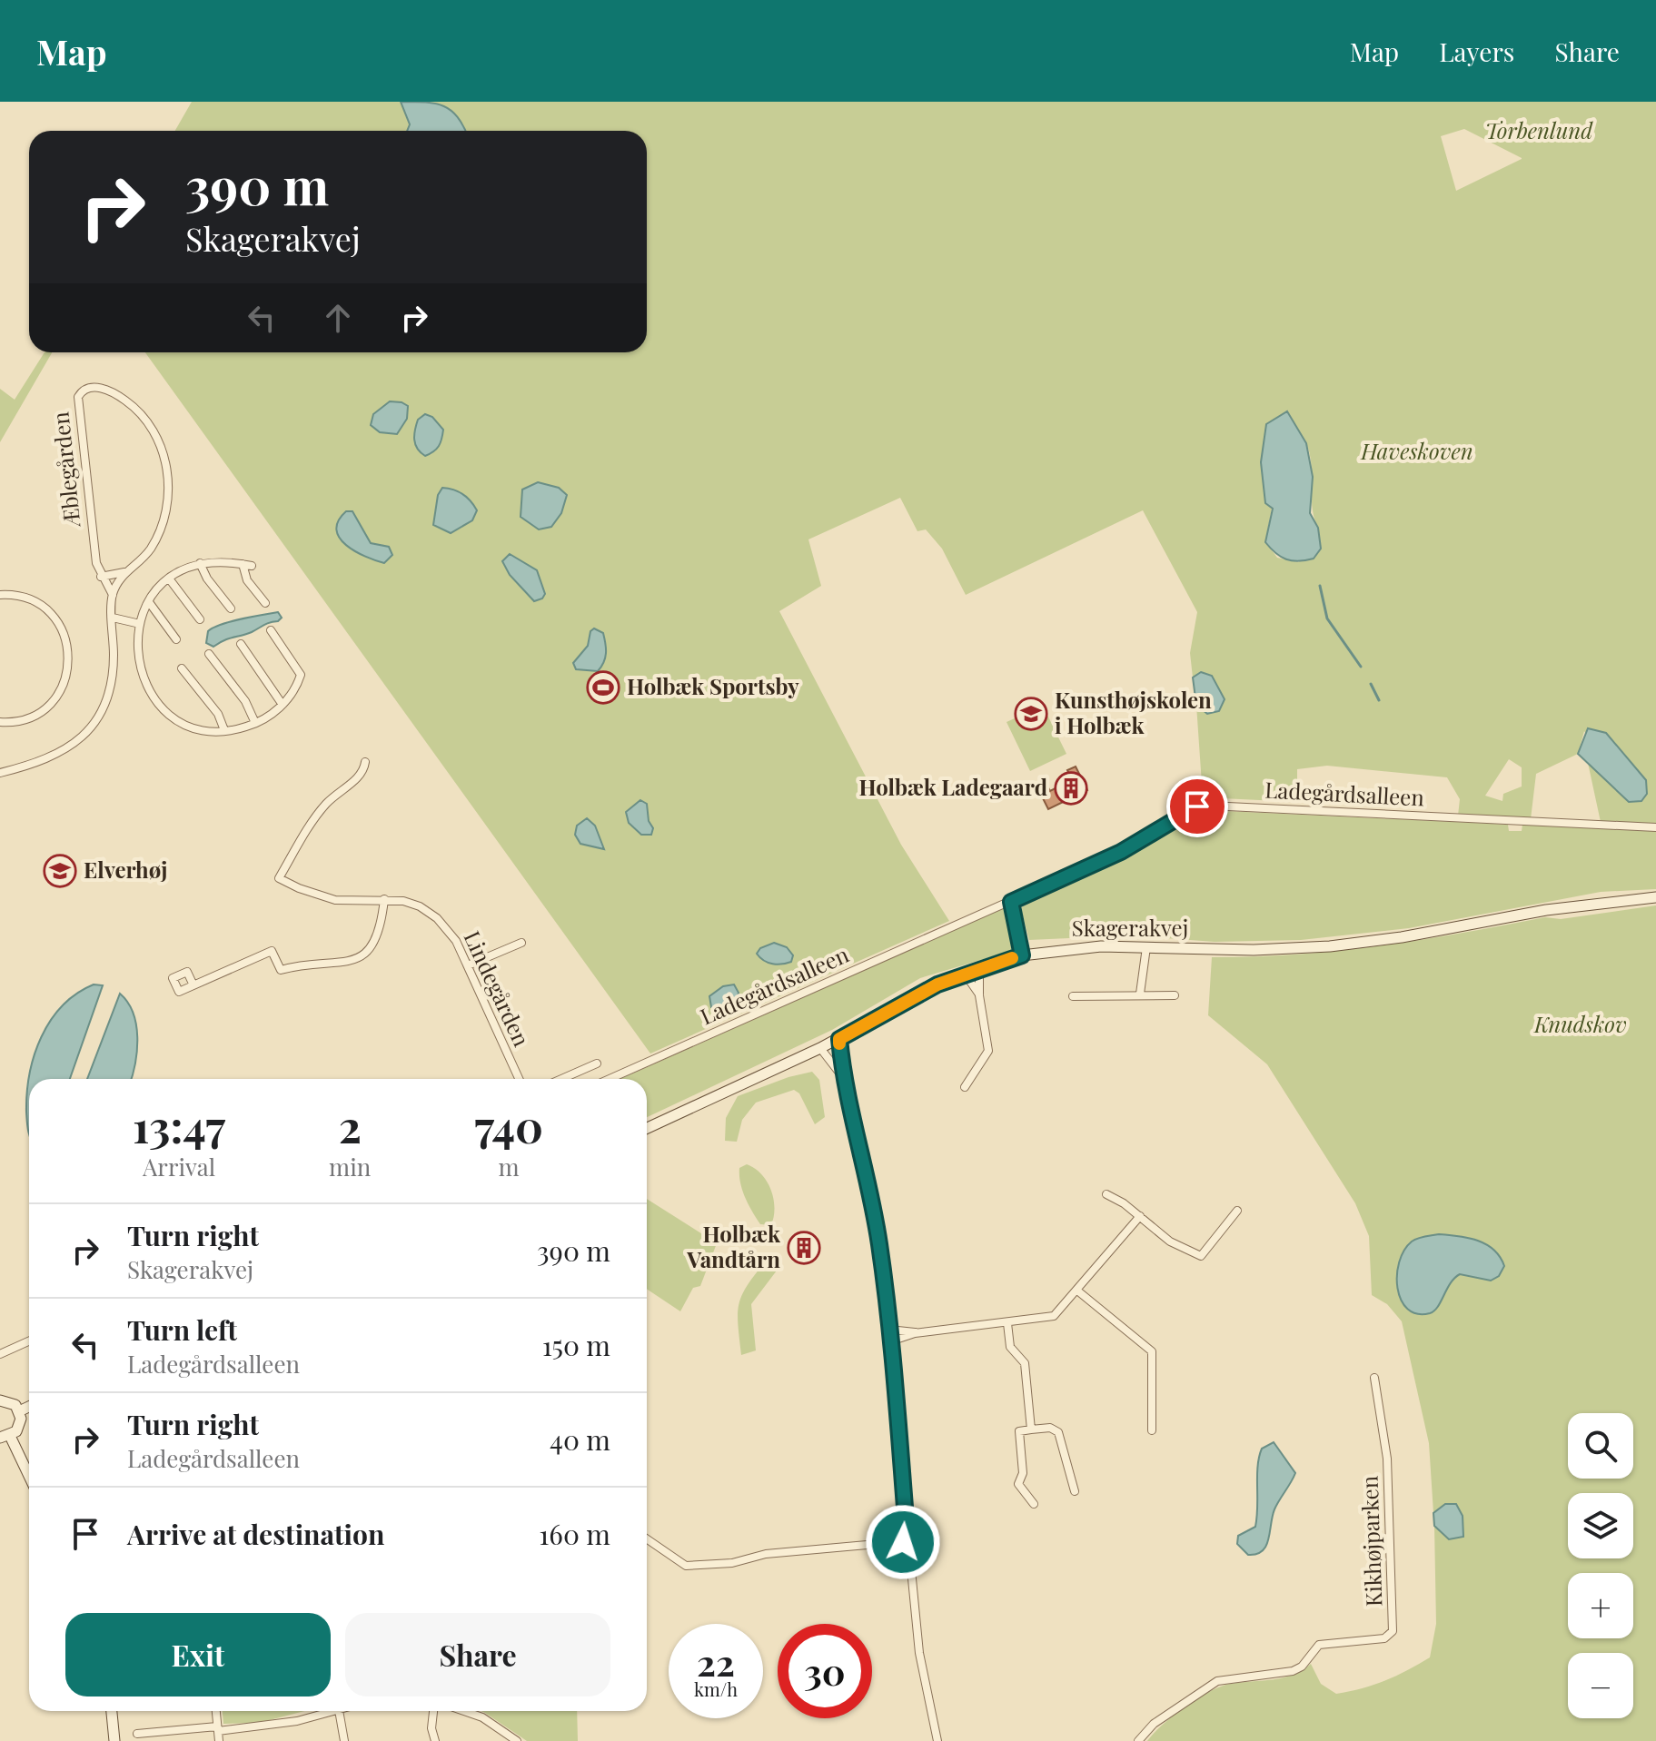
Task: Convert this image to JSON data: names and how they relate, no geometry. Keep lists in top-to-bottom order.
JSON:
{
  "streets": {
    "street": [
      "Æblegården",
      "Ladegårdsalleen",
      "Skagerakvej",
      "Lindegården",
      "Kikhøjparken"
    ]
  },
  "parks": ["Torbenlund", "Haveskoven", "Knudskov"],
  "places": {
    "sports": ["Holbæk Sportsby"],
    "school or university": ["Kunsthøjskolen i Holbæk", "Elverhøj"],
    "building": ["Holbæk Ladegaard", "Holbæk Vandtårn"]
  },
  "page": {
    "header": "Map",
    "nav": ["Map", "Layers", "Share"],
    "turn": ["390 m", "Skagerakvej"],
    "eta": [
      "13:47",
      "Arrival",
      "2",
      "min",
      "740",
      "m"
    ],
    "list": [
      {
        "name": "Turn right",
        "note": "Skagerakvej",
        "value": "390 m"
      },
      {
        "name": "Turn left",
        "note": "Ladegårdsalleen",
        "value": "150 m"
      },
      {
        "name": "Turn right",
        "note": "Ladegårdsalleen",
        "value": "40 m"
      },
      {
        "name": "Arrive at destination",
        "value": "160 m"
      }
    ],
    "map_buttons": ["+", "−"],
    "buttons": ["Exit", "Share"],
    "speed": "22 km/h",
    "limit": "30"
  }
}
